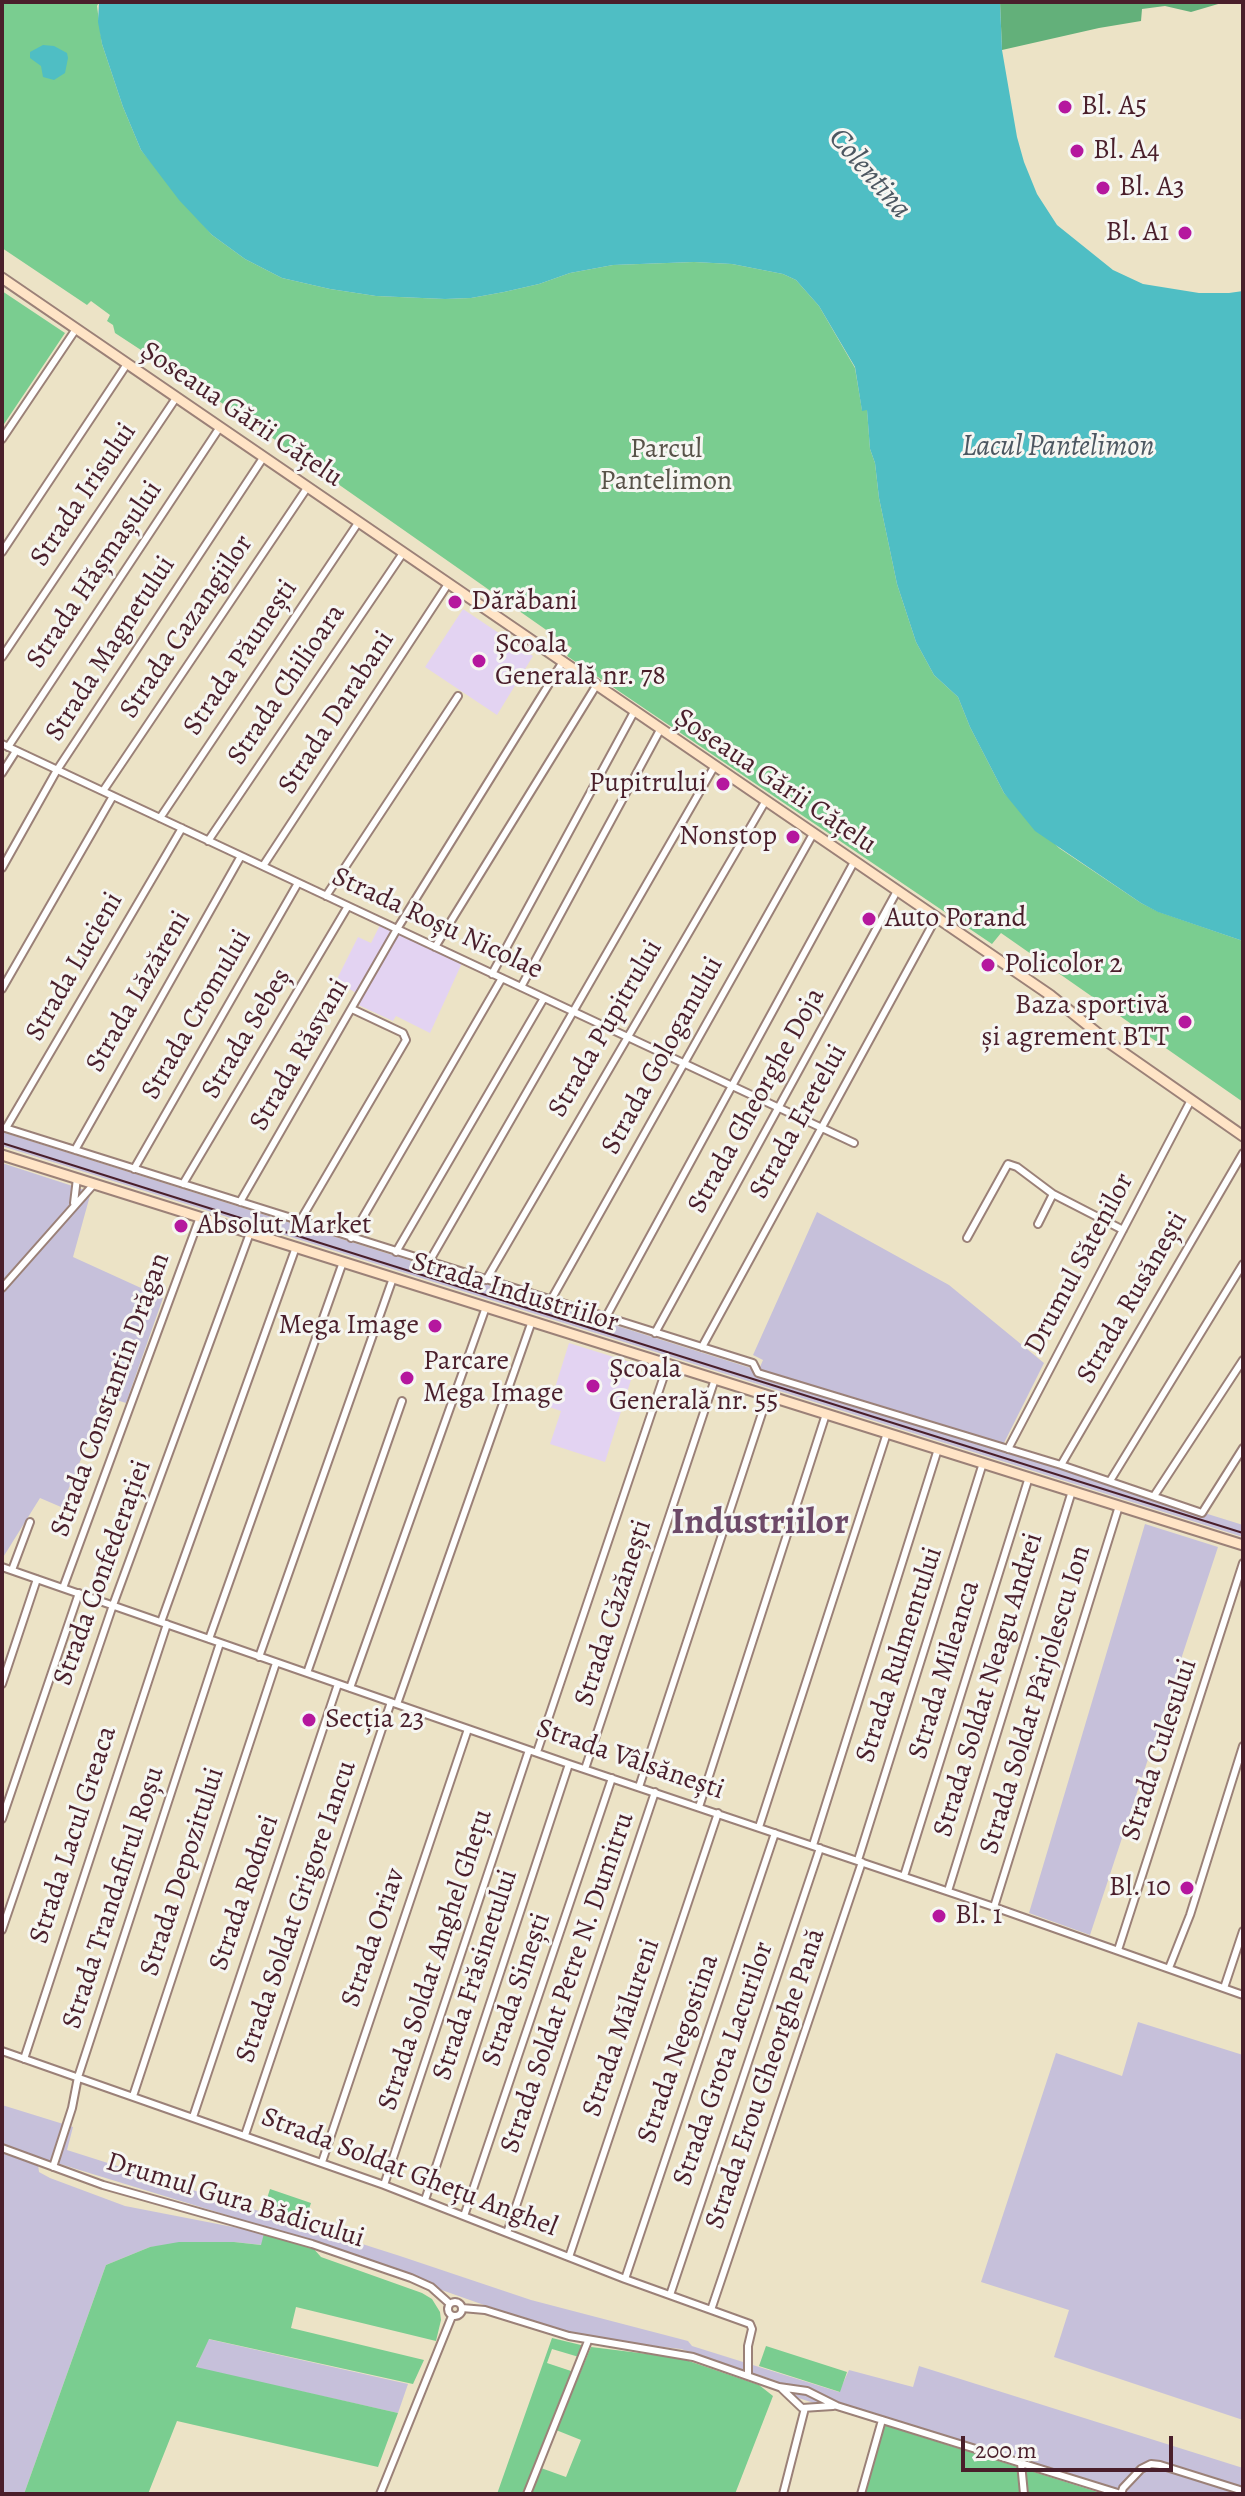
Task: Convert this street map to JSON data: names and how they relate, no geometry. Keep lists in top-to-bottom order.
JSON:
{
  "streets": {
    "main road": ["Șoseaua Gării Cățelu", "Strada Industriilor"],
    "street": [
      "Strada Irisului",
      "Strada Hășmașului",
      "Strada Cazangiilor",
      "Strada Magnetului",
      "Strada Păunești",
      "Strada Chilioara",
      "Strada Darabani",
      "Strada Roșu Nicolae",
      "Strada Lucieni",
      "Strada Lăzăreni",
      "Strada Cromului",
      "Strada Pupitrului",
      "Strada Sebeș",
      "Strada Răsvani",
      "Strada Gologanului",
      "Strada Gheorghe Doja",
      "Strada Eretelui",
      "Drumul Sătenilor",
      "Strada Rusănești",
      "Strada Constantin Drăgan",
      "Strada Confederației",
      "Strada Căzănești",
      "Strada Rulmentului",
      "Strada Mileanca",
      "Strada Soldat Neagu Andrei",
      "Strada Soldat Pârjolescu Ion",
      "Strada Culesului",
      "Strada Vâlsănești",
      "Strada Lacul Greaca",
      "Strada Depozitului",
      "Strada Rodnei",
      "Strada Trandafirul Roșu",
      "Strada Soldat Grigore Iancu",
      "Strada Oriav",
      "Strada Soldat Anghel Ghețu",
      "Strada Frăsinetului",
      "Strada Soldat Petre N. Dumitru",
      "Strada Sinești",
      "Strada Mălureni",
      "Strada Negostina",
      "Strada Grota Lacurilor",
      "Strada Erou Gheorghe Pană",
      "Strada Soldat Ghețu Anghel",
      "Drumul Gura Bădicului"
    ]
  },
  "crossings": [
    ["Șoseaua Gării Cățelu", "Strada Irisului"],
    ["Șoseaua Gării Cățelu", "Strada Hășmașului"],
    ["Șoseaua Gării Cățelu", "Strada Cazangiilor"],
    ["Șoseaua Gării Cățelu", "Strada Magnetului"],
    ["Șoseaua Gării Cățelu", "Strada Păunești"],
    ["Șoseaua Gării Cățelu", "Strada Chilioara"],
    ["Șoseaua Gării Cățelu", "Strada Darabani"],
    ["Șoseaua Gării Cățelu", "Strada Pupitrului"],
    ["Șoseaua Gării Cățelu", "Strada Răsvani"],
    ["Șoseaua Gării Cățelu", "Strada Gologanului"],
    ["Șoseaua Gării Cățelu", "Strada Gheorghe Doja"],
    ["Șoseaua Gării Cățelu", "Strada Eretelui"],
    ["Șoseaua Gării Cățelu", "Drumul Sătenilor"],
    ["Strada Hășmașului", "Strada Roșu Nicolae"],
    ["Strada Cazangiilor", "Strada Roșu Nicolae"],
    ["Strada Magnetului", "Strada Roșu Nicolae"],
    ["Strada Păunești", "Strada Roșu Nicolae"],
    ["Strada Chilioara", "Strada Roșu Nicolae"],
    ["Strada Darabani", "Strada Roșu Nicolae"],
    ["Strada Roșu Nicolae", "Strada Lucieni"],
    ["Strada Roșu Nicolae", "Strada Lăzăreni"],
    ["Strada Roșu Nicolae", "Strada Cromului"],
    ["Strada Roșu Nicolae", "Strada Pupitrului"],
    ["Strada Roșu Nicolae", "Strada Sebeș"],
    ["Strada Roșu Nicolae", "Strada Răsvani"],
    ["Strada Roșu Nicolae", "Strada Gologanului"],
    ["Strada Roșu Nicolae", "Strada Gheorghe Doja"],
    ["Strada Roșu Nicolae", "Strada Eretelui"],
    ["Strada Industriilor", "Strada Constantin Drăgan"],
    ["Strada Industriilor", "Strada Confederației"],
    ["Strada Industriilor", "Strada Căzănești"],
    ["Strada Industriilor", "Strada Rulmentului"],
    ["Strada Industriilor", "Strada Mileanca"],
    ["Strada Industriilor", "Strada Soldat Neagu Andrei"],
    ["Strada Industriilor", "Strada Soldat Pârjolescu Ion"],
    ["Strada Industriilor", "Strada Lacul Greaca"],
    ["Strada Industriilor", "Strada Soldat Grigore Iancu"],
    ["Strada Industriilor", "Strada Grota Lacurilor"],
    ["Strada Constantin Drăgan", "Strada Vâlsănești"],
    ["Strada Confederației", "Strada Vâlsănești"],
    ["Strada Căzănești", "Strada Vâlsănești"],
    ["Strada Rulmentului", "Strada Vâlsănești"],
    ["Strada Rulmentului", "Strada Erou Gheorghe Pană"],
    ["Strada Mileanca", "Strada Vâlsănești"],
    ["Strada Soldat Neagu Andrei", "Strada Vâlsănești"],
    ["Strada Soldat Pârjolescu Ion", "Strada Vâlsănești"],
    ["Strada Culesului", "Strada Vâlsănești"],
    ["Strada Vâlsănești", "Strada Lacul Greaca"],
    ["Strada Vâlsănești", "Strada Depozitului"],
    ["Strada Vâlsănești", "Strada Rodnei"],
    ["Strada Vâlsănești", "Strada Trandafirul Roșu"],
    ["Strada Vâlsănești", "Strada Soldat Grigore Iancu"],
    ["Strada Vâlsănești", "Strada Oriav"],
    ["Strada Vâlsănești", "Strada Soldat Anghel Ghețu"],
    ["Strada Vâlsănești", "Strada Frăsinetului"],
    ["Strada Vâlsănești", "Strada Soldat Petre N. Dumitru"],
    ["Strada Vâlsănești", "Strada Sinești"],
    ["Strada Vâlsănești", "Strada Mălureni"],
    ["Strada Vâlsănești", "Strada Negostina"],
    ["Strada Vâlsănești", "Strada Grota Lacurilor"],
    ["Strada Vâlsănești", "Strada Erou Gheorghe Pană"],
    ["Strada Lacul Greaca", "Strada Soldat Ghețu Anghel"],
    ["Strada Depozitului", "Strada Soldat Ghețu Anghel"],
    ["Strada Rodnei", "Strada Soldat Ghețu Anghel"],
    ["Strada Trandafirul Roșu", "Strada Soldat Ghețu Anghel"],
    ["Strada Trandafirul Roșu", "Drumul Gura Bădicului"],
    ["Strada Soldat Grigore Iancu", "Strada Soldat Ghețu Anghel"],
    ["Strada Oriav", "Strada Soldat Ghețu Anghel"],
    ["Strada Soldat Anghel Ghețu", "Strada Soldat Ghețu Anghel"],
    ["Strada Frăsinetului", "Strada Soldat Ghețu Anghel"],
    ["Strada Soldat Petre N. Dumitru", "Strada Soldat Ghețu Anghel"],
    ["Strada Sinești", "Strada Soldat Ghețu Anghel"],
    ["Strada Mălureni", "Strada Soldat Ghețu Anghel"],
    ["Strada Negostina", "Strada Soldat Ghețu Anghel"],
    ["Strada Grota Lacurilor", "Strada Soldat Ghețu Anghel"],
    ["Strada Erou Gheorghe Pană", "Strada Soldat Ghețu Anghel"]
  ],
  "districts": ["Industriilor"],
  "water": ["Colentina", "Lacul Pantelimon"],
  "parks": ["Parcul Pantelimon"],
  "places": [
    "Bl. A5",
    "Bl. A4",
    "Bl. A3",
    "Bl. A1",
    "Dărăbani",
    "Școala Generală nr. 78",
    "Pupitrului",
    "Nonstop",
    "Auto Porand",
    "Policolor 2",
    "Baza sportivă și agrement BTT",
    "Absolut Market",
    "Mega Image",
    "Parcare Mega Image",
    "Școala Generală nr. 55",
    "Secția 23",
    "Bl. 10",
    "Bl. 1"
  ],
  "scale_bar": "200 m"
}
